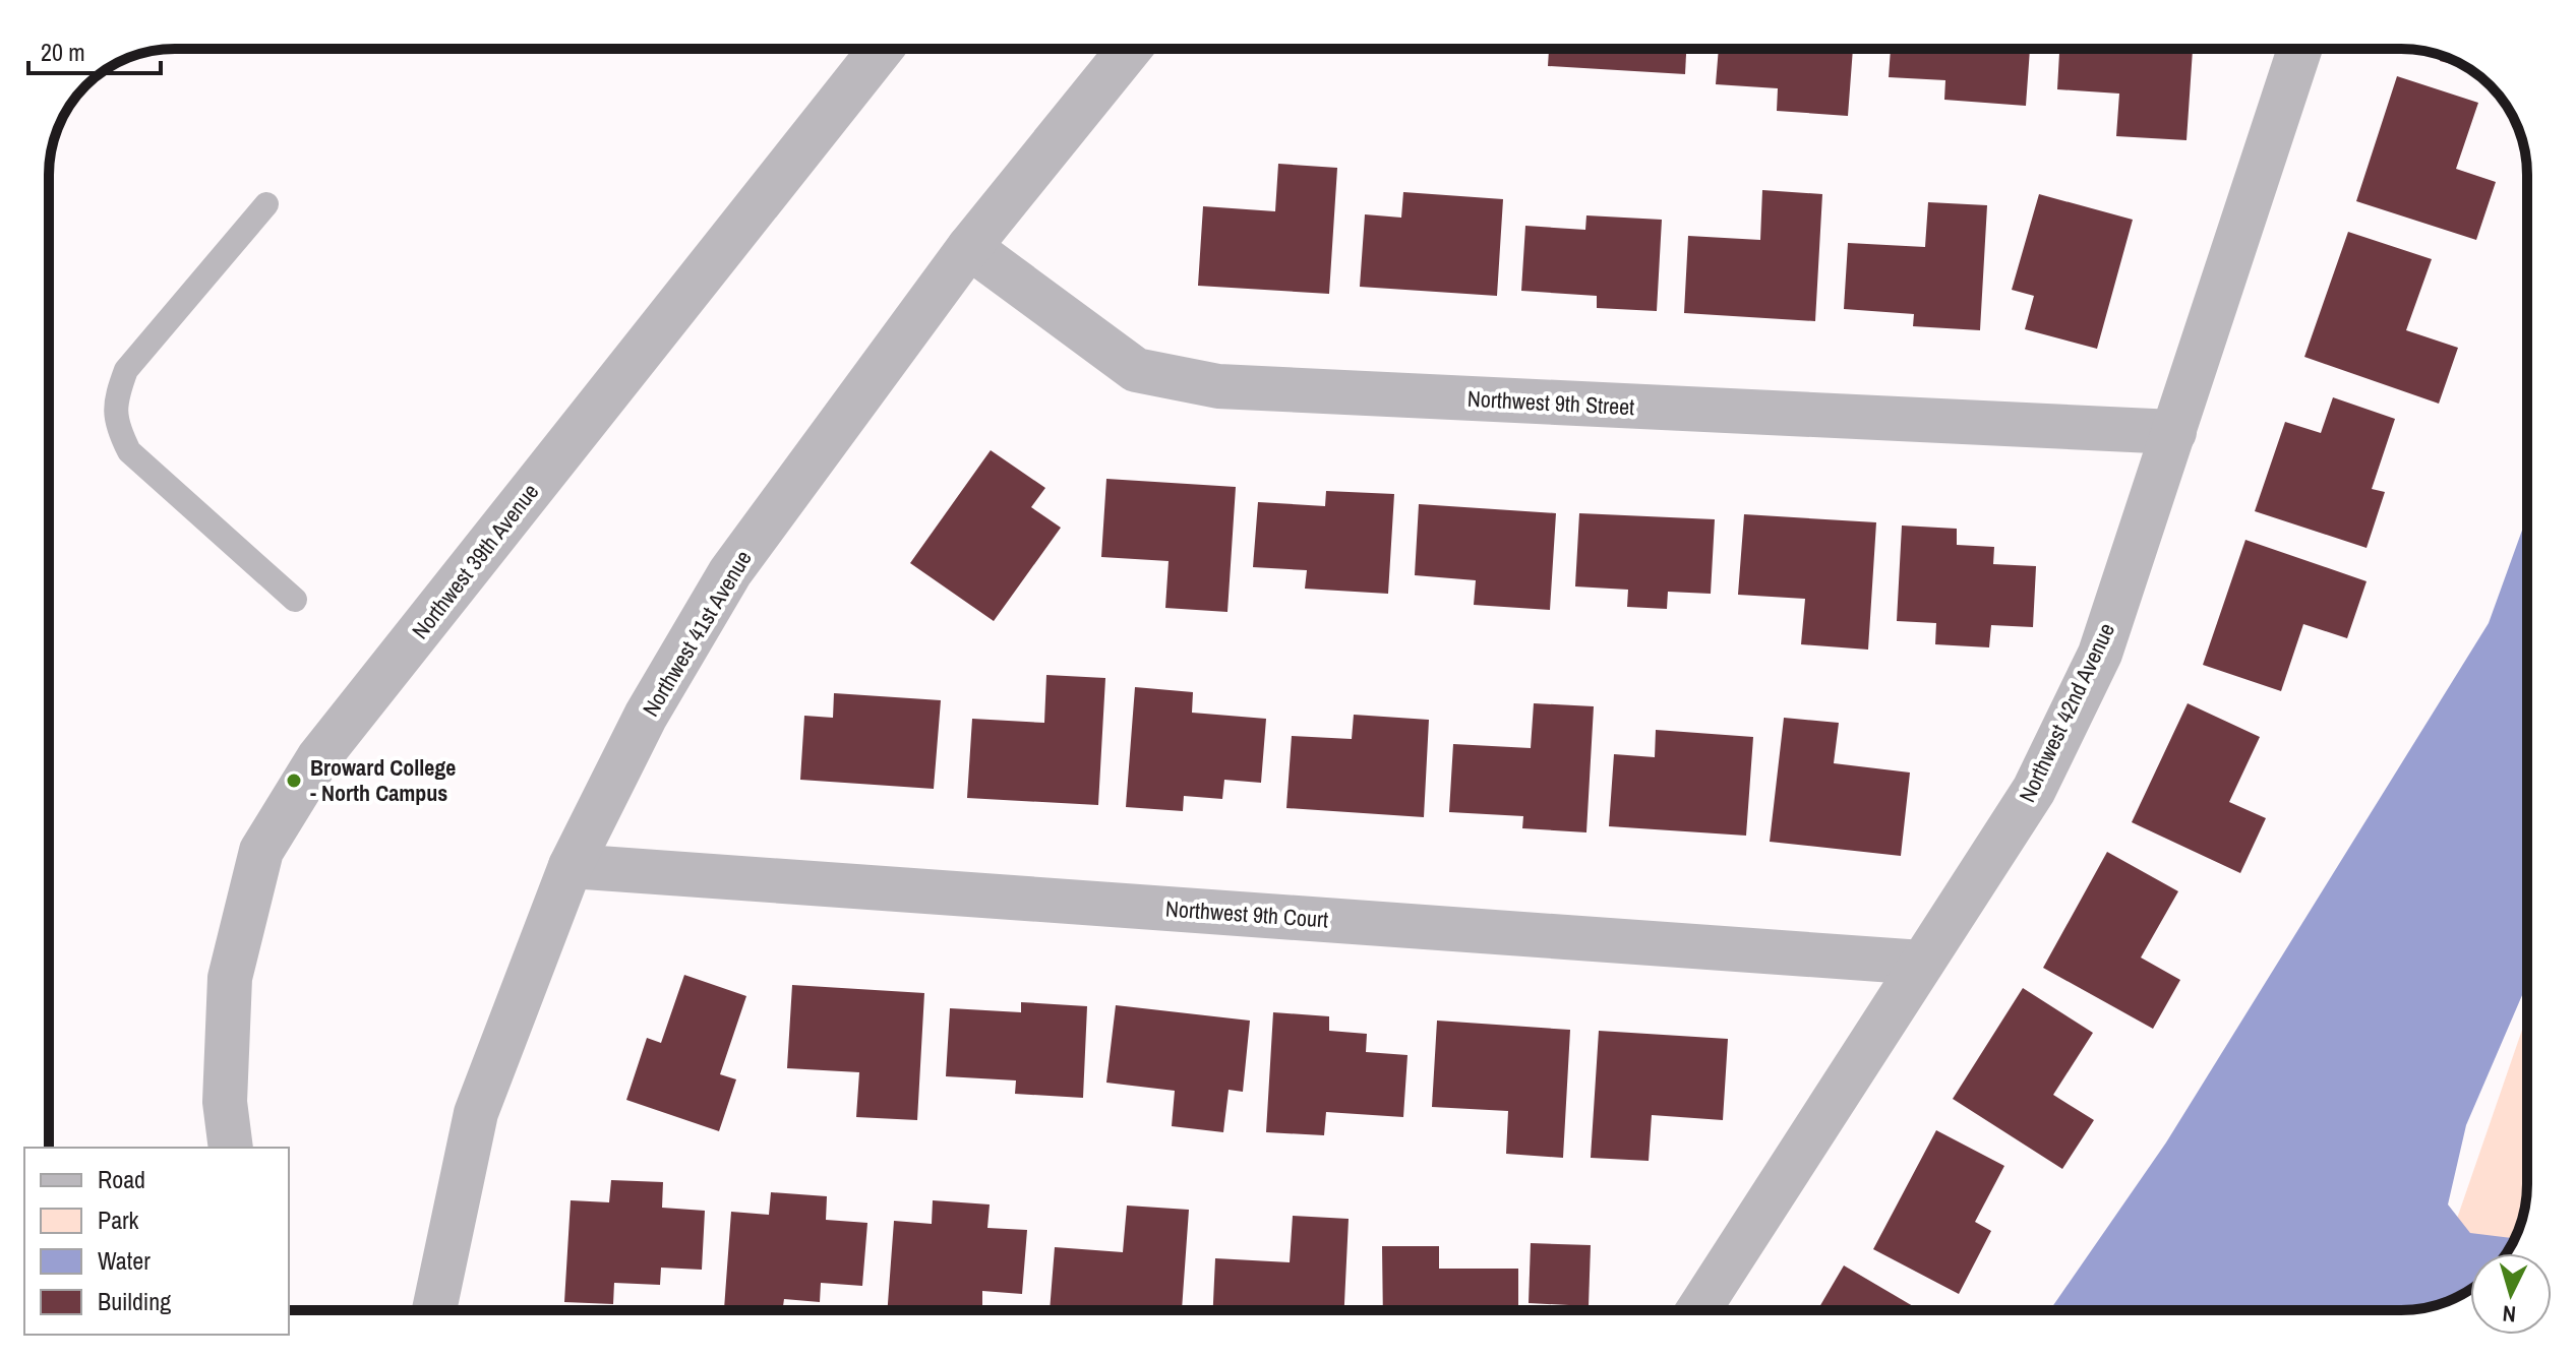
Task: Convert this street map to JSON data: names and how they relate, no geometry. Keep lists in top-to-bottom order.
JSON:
{
  "streets": {
    "street": [
      "Northwest 9th Street",
      "Northwest 39th Avenue",
      "Northwest 41st Avenue",
      "Northwest 42nd Avenue",
      "Northwest 9th Court"
    ]
  },
  "crossings": [
    ["Northwest 9th Street", "Northwest 41st Avenue"],
    ["Northwest 9th Street", "Northwest 42nd Avenue"],
    ["Northwest 41st Avenue", "Northwest 9th Court"],
    ["Northwest 42nd Avenue", "Northwest 9th Court"]
  ],
  "places": ["Broward College - North Campus"],
  "legend": [
    "Road",
    "Park",
    "Water",
    "Building"
  ],
  "scale_bar": "20 m",
  "north": "bottom"
}
